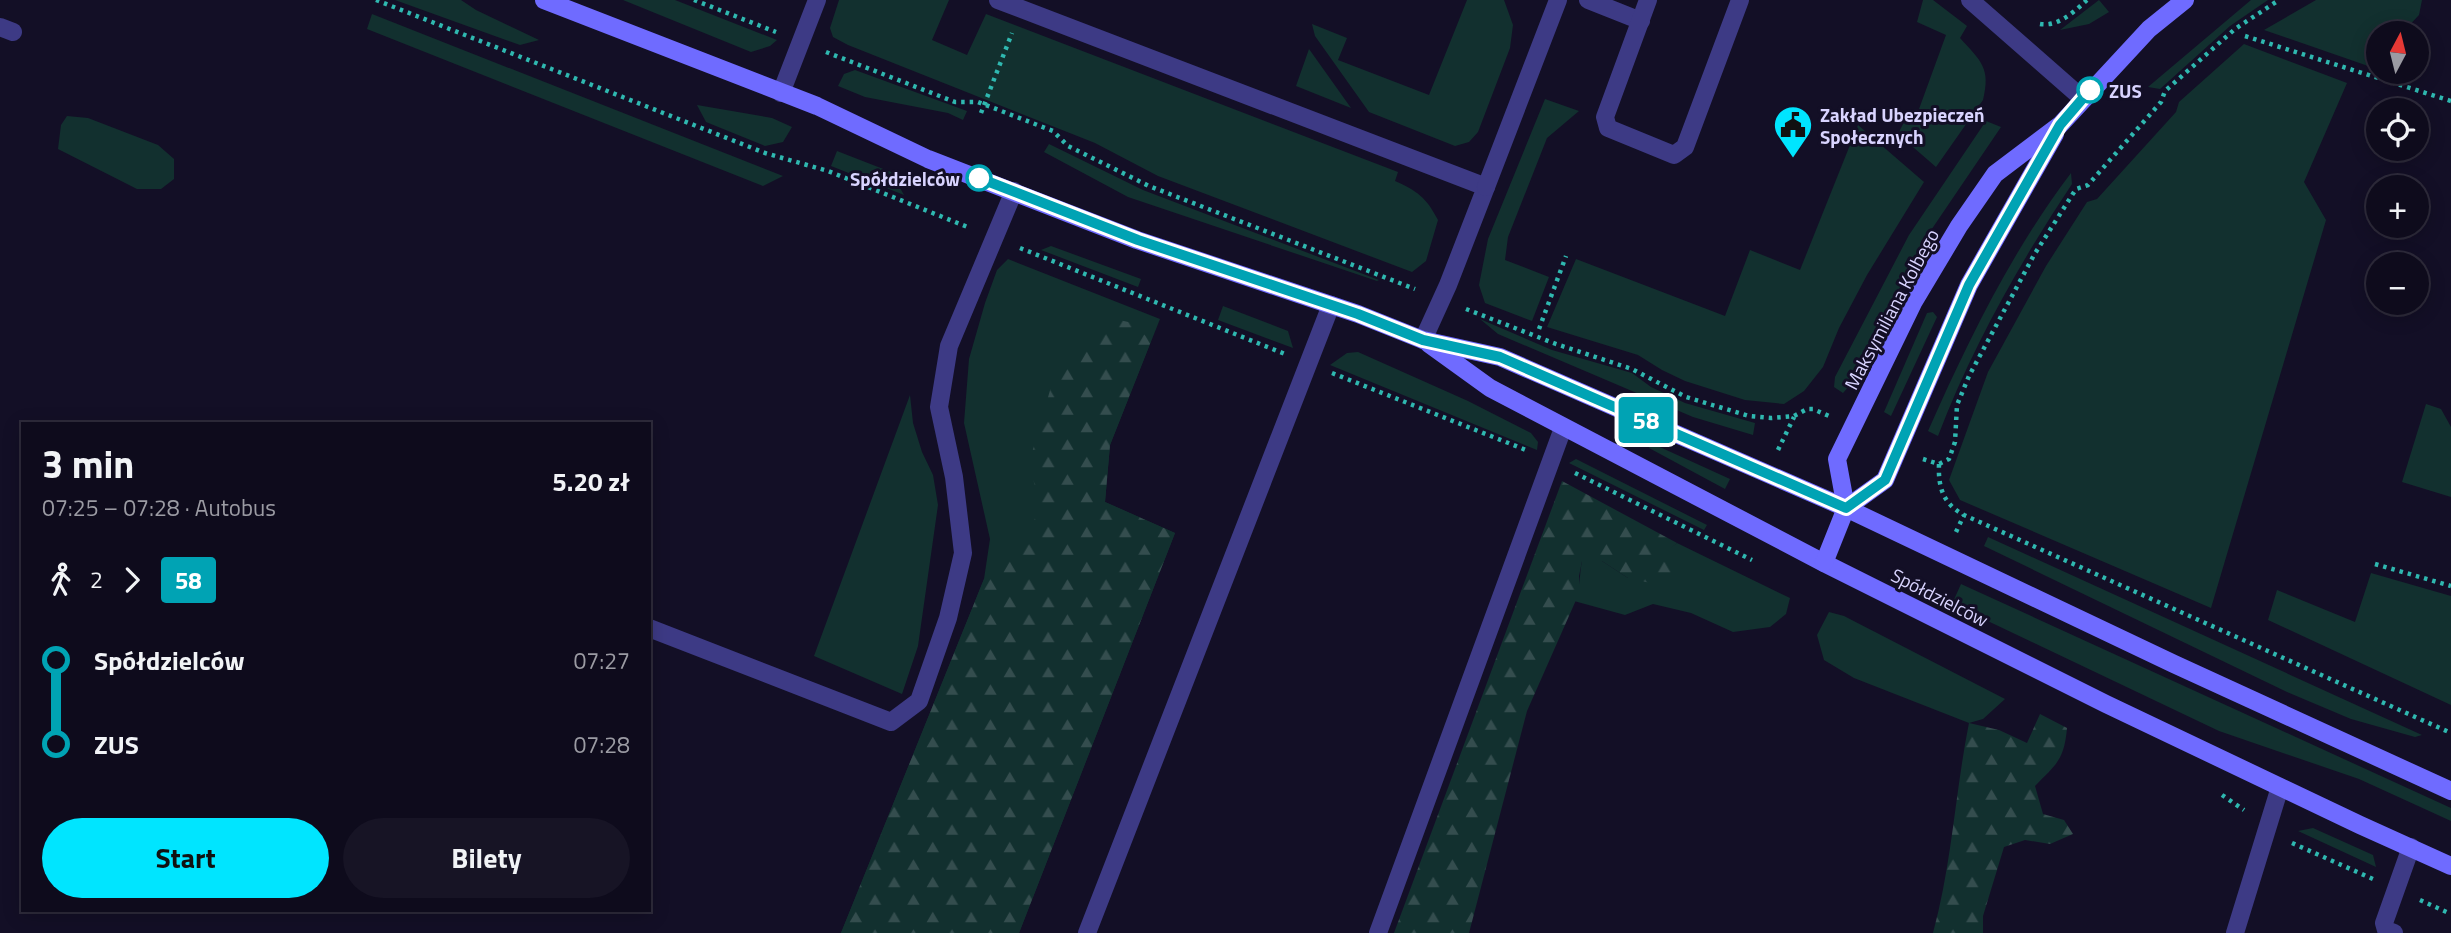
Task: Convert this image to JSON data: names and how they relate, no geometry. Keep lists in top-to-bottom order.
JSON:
{
  "streets": {
    "street": ["Maksymiliana Kolbego", "Spółdzielców"]
  },
  "crossings": [
    ["Maksymiliana Kolbego", "Spółdzielców"]
  ],
  "places": {
    "other": ["ZUS", "Spółdzielców"],
    "public building": ["Zakład Ubezpieczeń Społecznych"]
  },
  "lines": ["bus line 58"],
  "north": "top",
  "page": {
    "on_map": "58",
    "map_buttons": ["+", "−"],
    "heading": ["3 min", "07:25 – 07:28 · Autobus", "5.20 zł"],
    "legs": ["2", "58"],
    "list": [
      {
        "name": "Spółdzielców",
        "value": "07:27"
      },
      {
        "name": "ZUS",
        "value": "07:28"
      }
    ],
    "buttons": ["Start", "Bilety"]
  }
}
